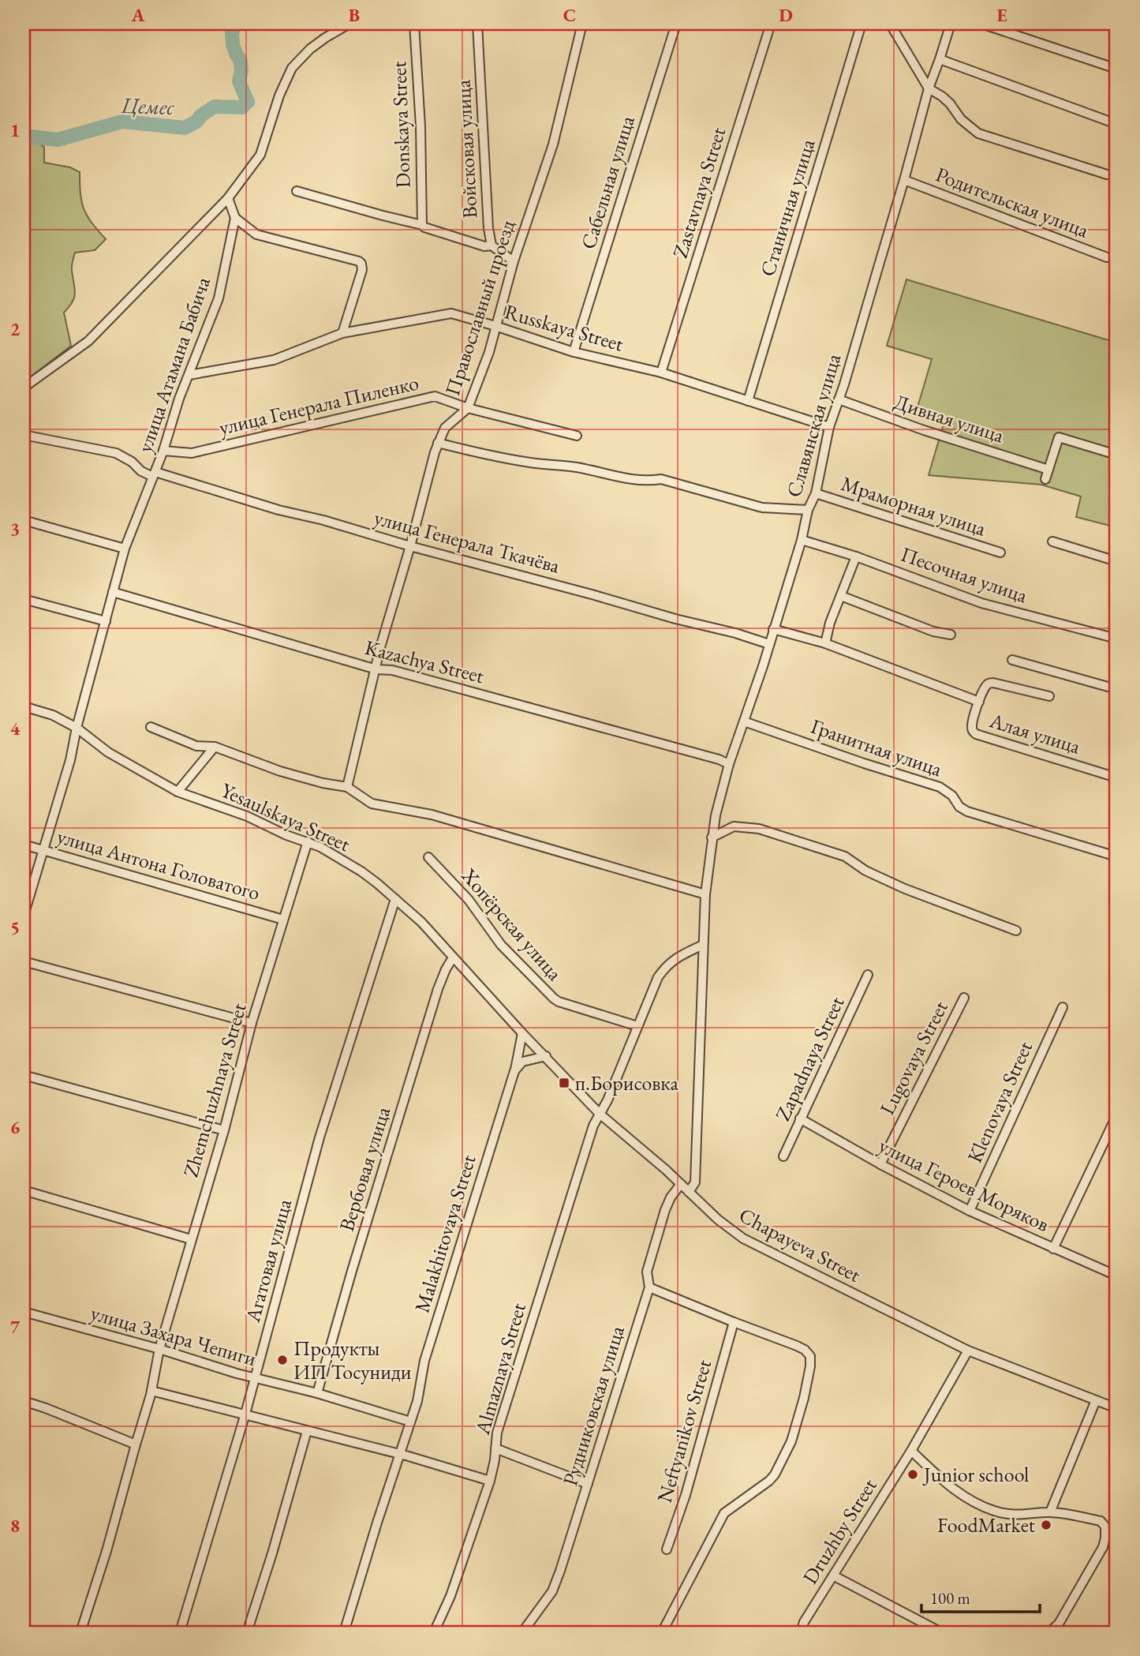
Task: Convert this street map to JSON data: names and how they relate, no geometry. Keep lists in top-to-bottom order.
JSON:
{
  "streets": {
    "street": [
      "Donskaya Street",
      "Войсковая улица",
      "Сабельная улица",
      "Zastavnaya Street",
      "Родительская улица",
      "Станичная улица",
      "Православный проезд",
      "Russkaya Street",
      "улица Атамана Бабича",
      "улица Генерала Пиленко",
      "Дивная улица",
      "Славянская улица",
      "Мраморная улица",
      "улица Генерала Ткачёва",
      "Песочная улица",
      "Kazachya Street",
      "Алая улица",
      "Гранитная улица",
      "Yesaulskaya Street",
      "улица Антона Головатого",
      "Хопёрская улица",
      "Lugovaya Street",
      "Zapadnaya Street",
      "Zhemchuzhnaya Street",
      "Klenovaya Street",
      "Вербовая улица",
      "улица Героев Моряков",
      "Malakhitovaya Street",
      "Chapayeva Street",
      "Агатовая улица",
      "улица Захара Чепиги",
      "Almaznaya Street",
      "Рудниковская улица",
      "Neftyanikov Street",
      "Druzhby Street"
    ]
  },
  "crossings": [
    ["Войсковая улица", "Православный проезд"],
    ["Сабельная улица", "Russkaya Street"],
    ["Zastavnaya Street", "Russkaya Street"],
    ["Родительская улица", "Славянская улица"],
    ["Станичная улица", "Russkaya Street"],
    ["Православный проезд", "Russkaya Street"],
    ["Православный проезд", "улица Генерала Пиленко"],
    ["Православный проезд", "улица Генерала Ткачёва"],
    ["Православный проезд", "Kazachya Street"],
    ["Православный проезд", "Yesaulskaya Street"],
    ["Russkaya Street", "улица Атамана Бабича"],
    ["Russkaya Street", "Славянская улица"],
    ["улица Атамана Бабича", "улица Генерала Пиленко"],
    ["улица Атамана Бабича", "улица Генерала Ткачёва"],
    ["улица Атамана Бабича", "Kazachya Street"],
    ["улица Атамана Бабича", "Yesaulskaya Street"],
    ["улица Атамана Бабича", "улица Антона Головатого"],
    ["Дивная улица", "Славянская улица"],
    ["Славянская улица", "Мраморная улица"],
    ["Славянская улица", "улица Генерала Ткачёва"],
    ["Славянская улица", "Песочная улица"],
    ["Славянская улица", "Kazachya Street"],
    ["Славянская улица", "Гранитная улица"],
    ["Славянская улица", "Yesaulskaya Street"],
    ["Yesaulskaya Street", "Zhemchuzhnaya Street"],
    ["Yesaulskaya Street", "Вербовая улица"],
    ["Yesaulskaya Street", "Malakhitovaya Street"],
    ["Yesaulskaya Street", "Chapayeva Street"],
    ["Yesaulskaya Street", "Агатовая улица"],
    ["Yesaulskaya Street", "Almaznaya Street"],
    ["улица Антона Головатого", "Zhemchuzhnaya Street"],
    ["Хопёрская улица", "Almaznaya Street"],
    ["Lugovaya Street", "улица Героев Моряков"],
    ["Zapadnaya Street", "улица Героев Моряков"],
    ["Zhemchuzhnaya Street", "улица Захара Чепиги"],
    ["Klenovaya Street", "улица Героев Моряков"],
    ["Вербовая улица", "улица Захара Чепиги"],
    ["Malakhitovaya Street", "улица Захара Чепиги"],
    ["Chapayeva Street", "Almaznaya Street"],
    ["Chapayeva Street", "Рудниковская улица"],
    ["Chapayeva Street", "Druzhby Street"],
    ["Агатовая улица", "улица Захара Чепиги"]
  ],
  "water": ["Цемес"],
  "places": {
    "transit": ["п.Борисовка"],
    "other": ["Продукты ИП Тосуниди", "Junior school", "FoodMarket"]
  },
  "scale_bar": "100 m",
  "grid": {
    "columns": [
      "A",
      "B",
      "C",
      "D",
      "E"
    ],
    "rows": [
      "1",
      "2",
      "3",
      "4",
      "5",
      "6",
      "7",
      "8"
    ]
  }
}
